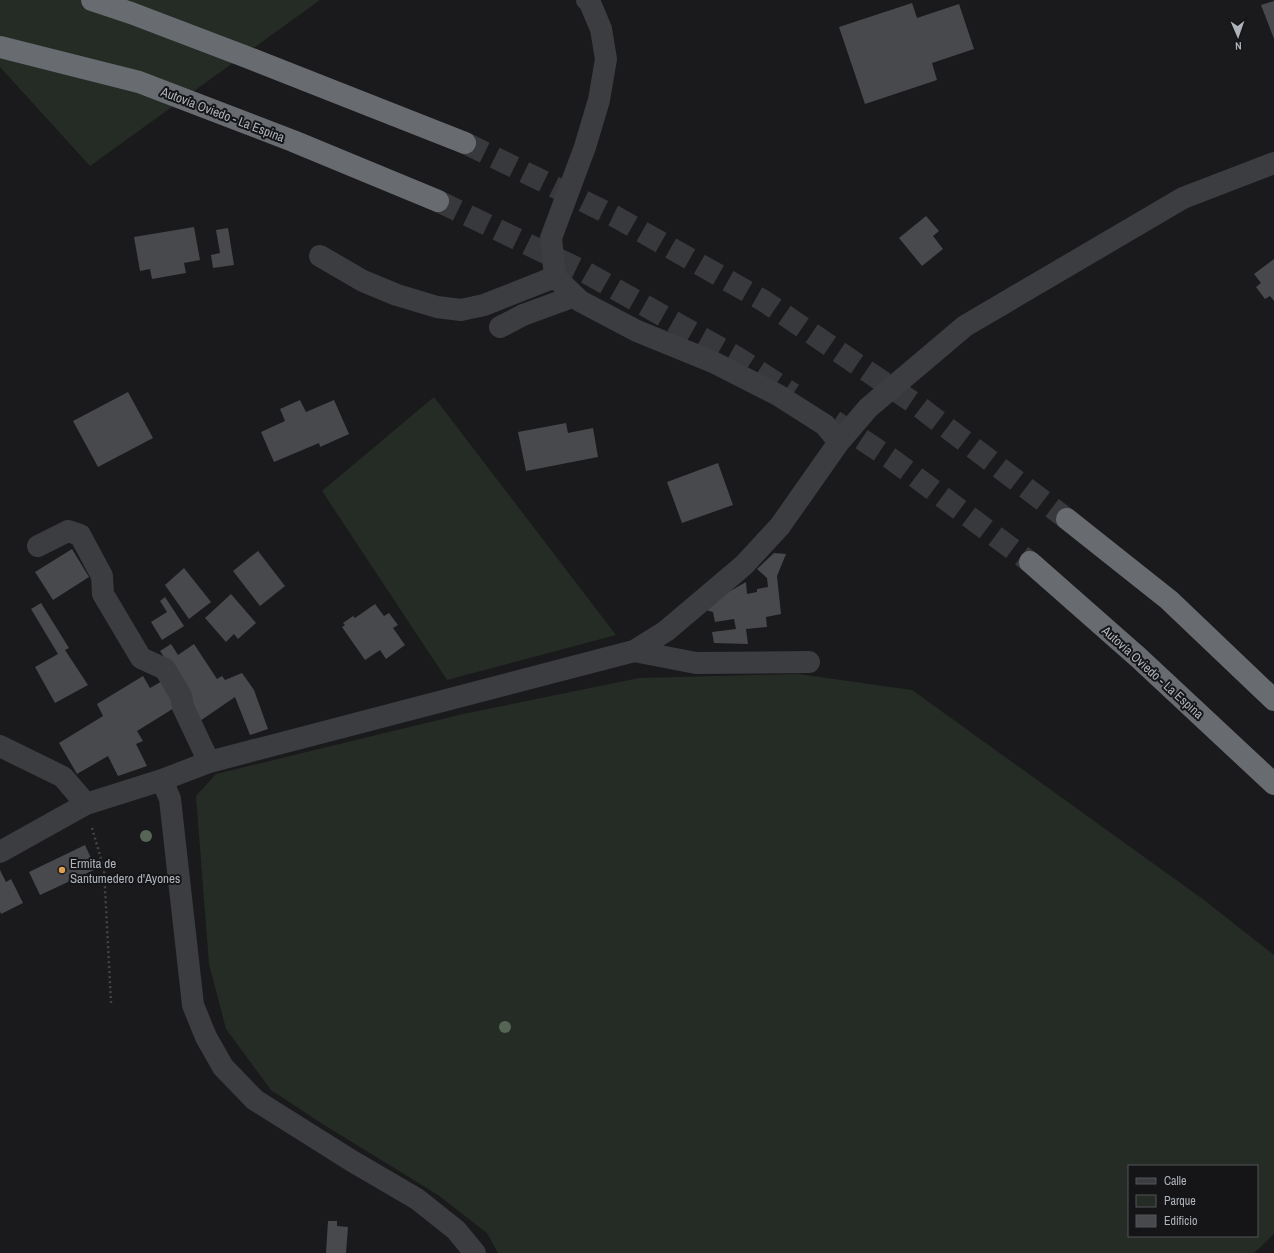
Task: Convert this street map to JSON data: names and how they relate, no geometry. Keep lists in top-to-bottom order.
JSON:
{
  "streets": {
    "highway": ["Autovía Oviedo - La Espina"]
  },
  "places": ["Ermita de Santumedero d'Ayones"],
  "legend": ["Calle", "Parque", "Edificio"],
  "north": "bottom"
}
